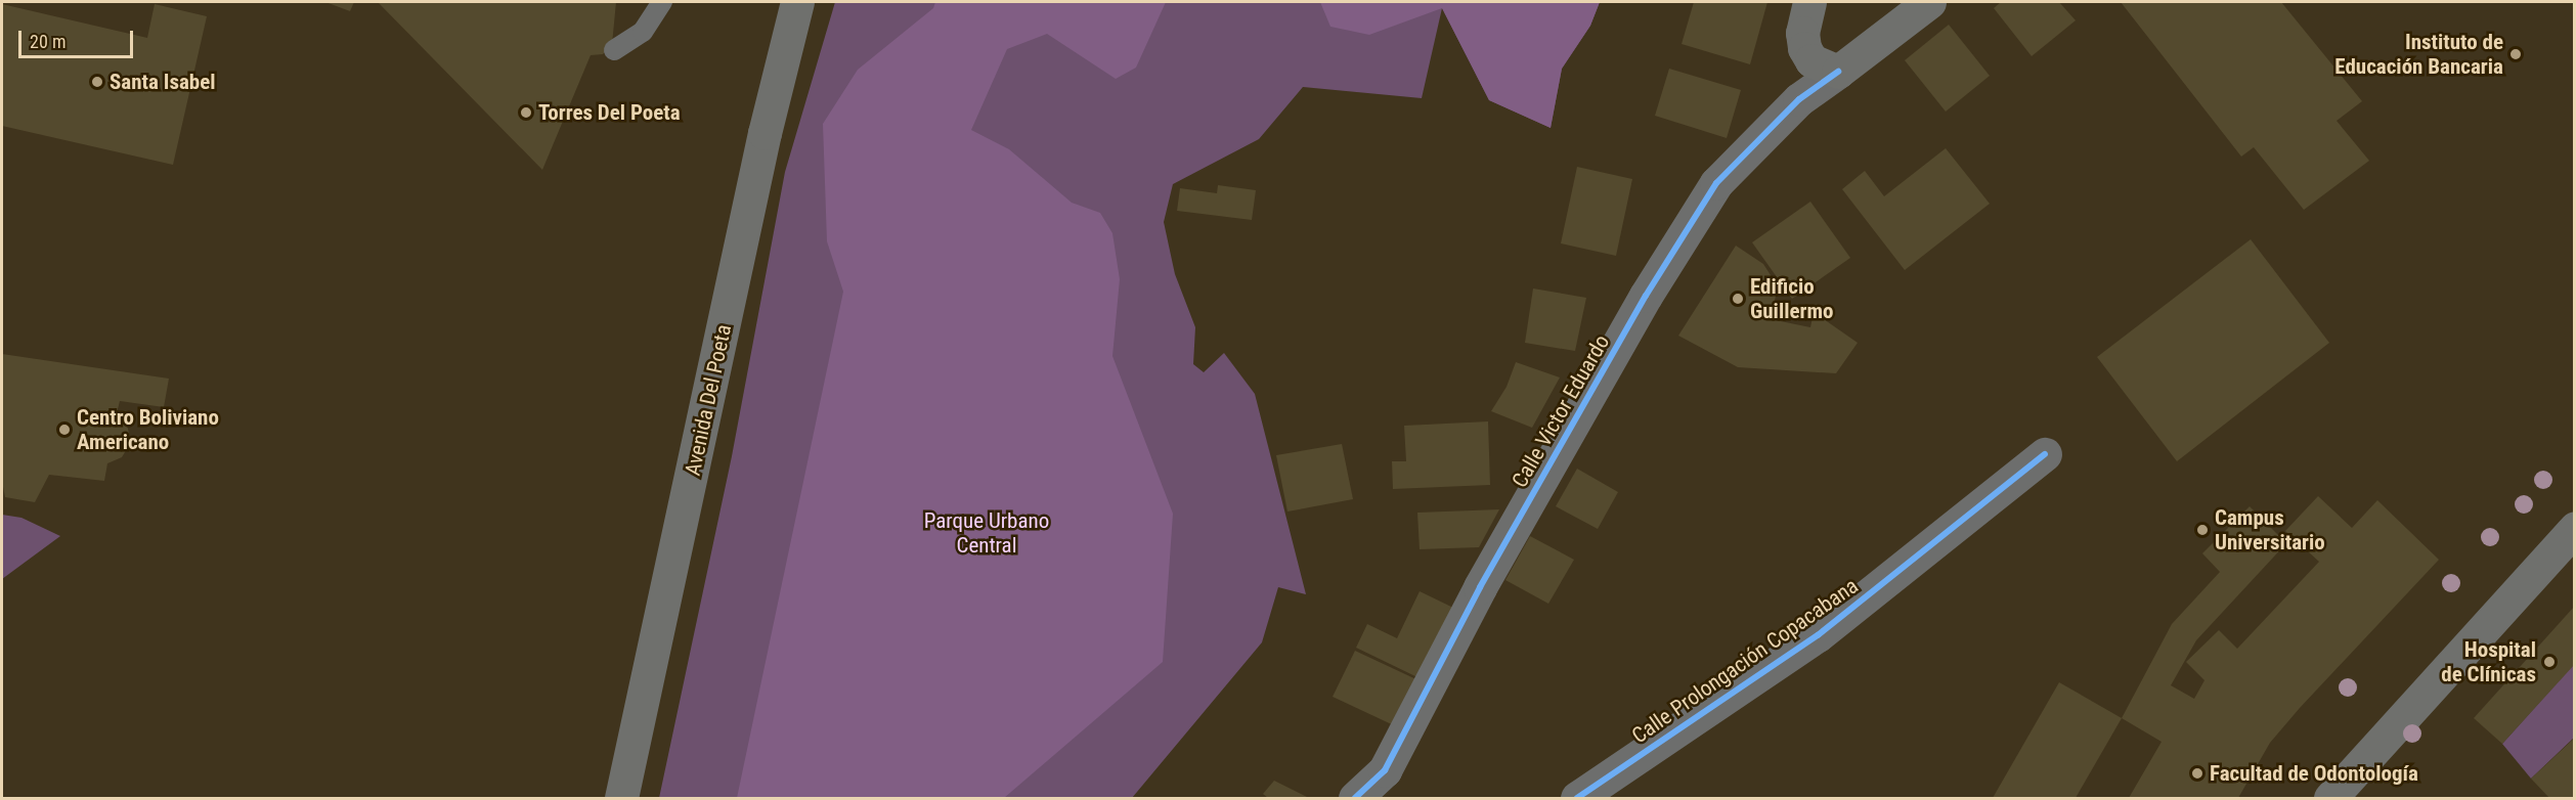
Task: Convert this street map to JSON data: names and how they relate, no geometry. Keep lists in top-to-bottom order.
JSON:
{
  "streets": {
    "main road": ["Avenida Del Poeta", "Calle Victor Eduardo"],
    "street": ["Calle Prolongación Copacabana"]
  },
  "parks": ["Parque Urbano Central"],
  "places": [
    "Instituto de Educación Bancaria",
    "Santa Isabel",
    "Torres Del Poeta",
    "Edificio Guillermo",
    "Centro Boliviano Americano",
    "Campus Universitario",
    "Hospital de Clínicas",
    "Facultad de Odontología"
  ],
  "scale_bar": "20 m"
}
